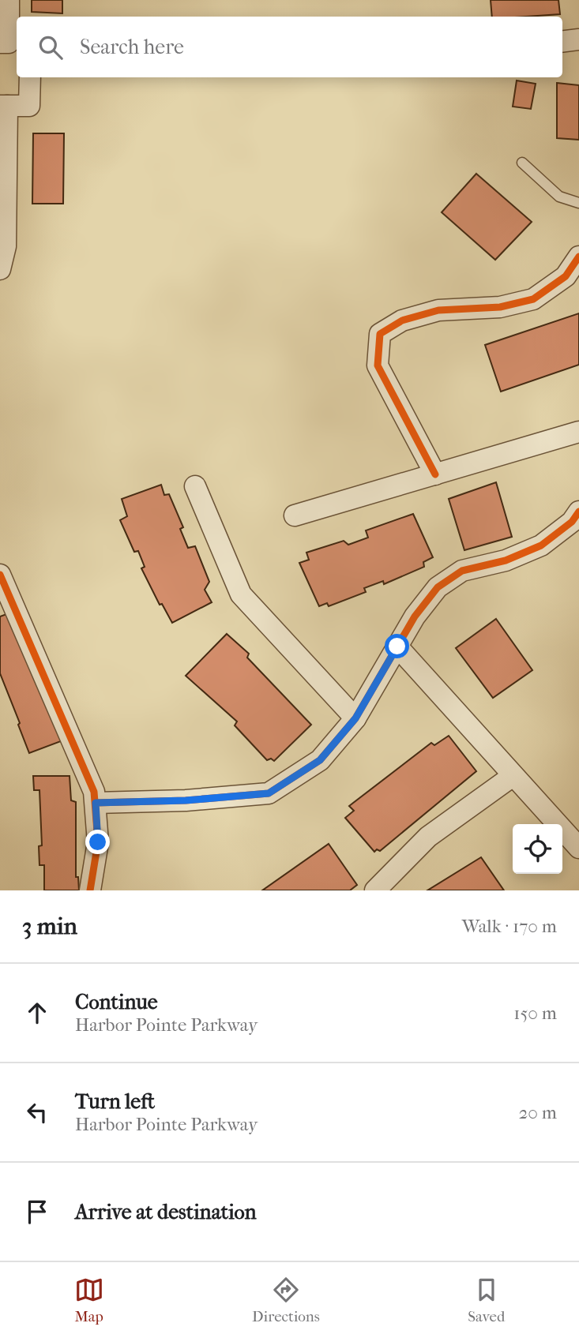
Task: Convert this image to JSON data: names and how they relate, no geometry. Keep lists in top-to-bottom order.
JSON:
{
  "page": {
    "search": "Search here",
    "heading": ["3 min", "Walk · 170 m"],
    "list": [
      ["Continue", "Harbor Pointe Parkway", "150 m"],
      ["Turn left", "Harbor Pointe Parkway", "20 m"],
      "Arrive at destination"
    ],
    "nav": ["Map", "Directions", "Saved"]
  }
}
